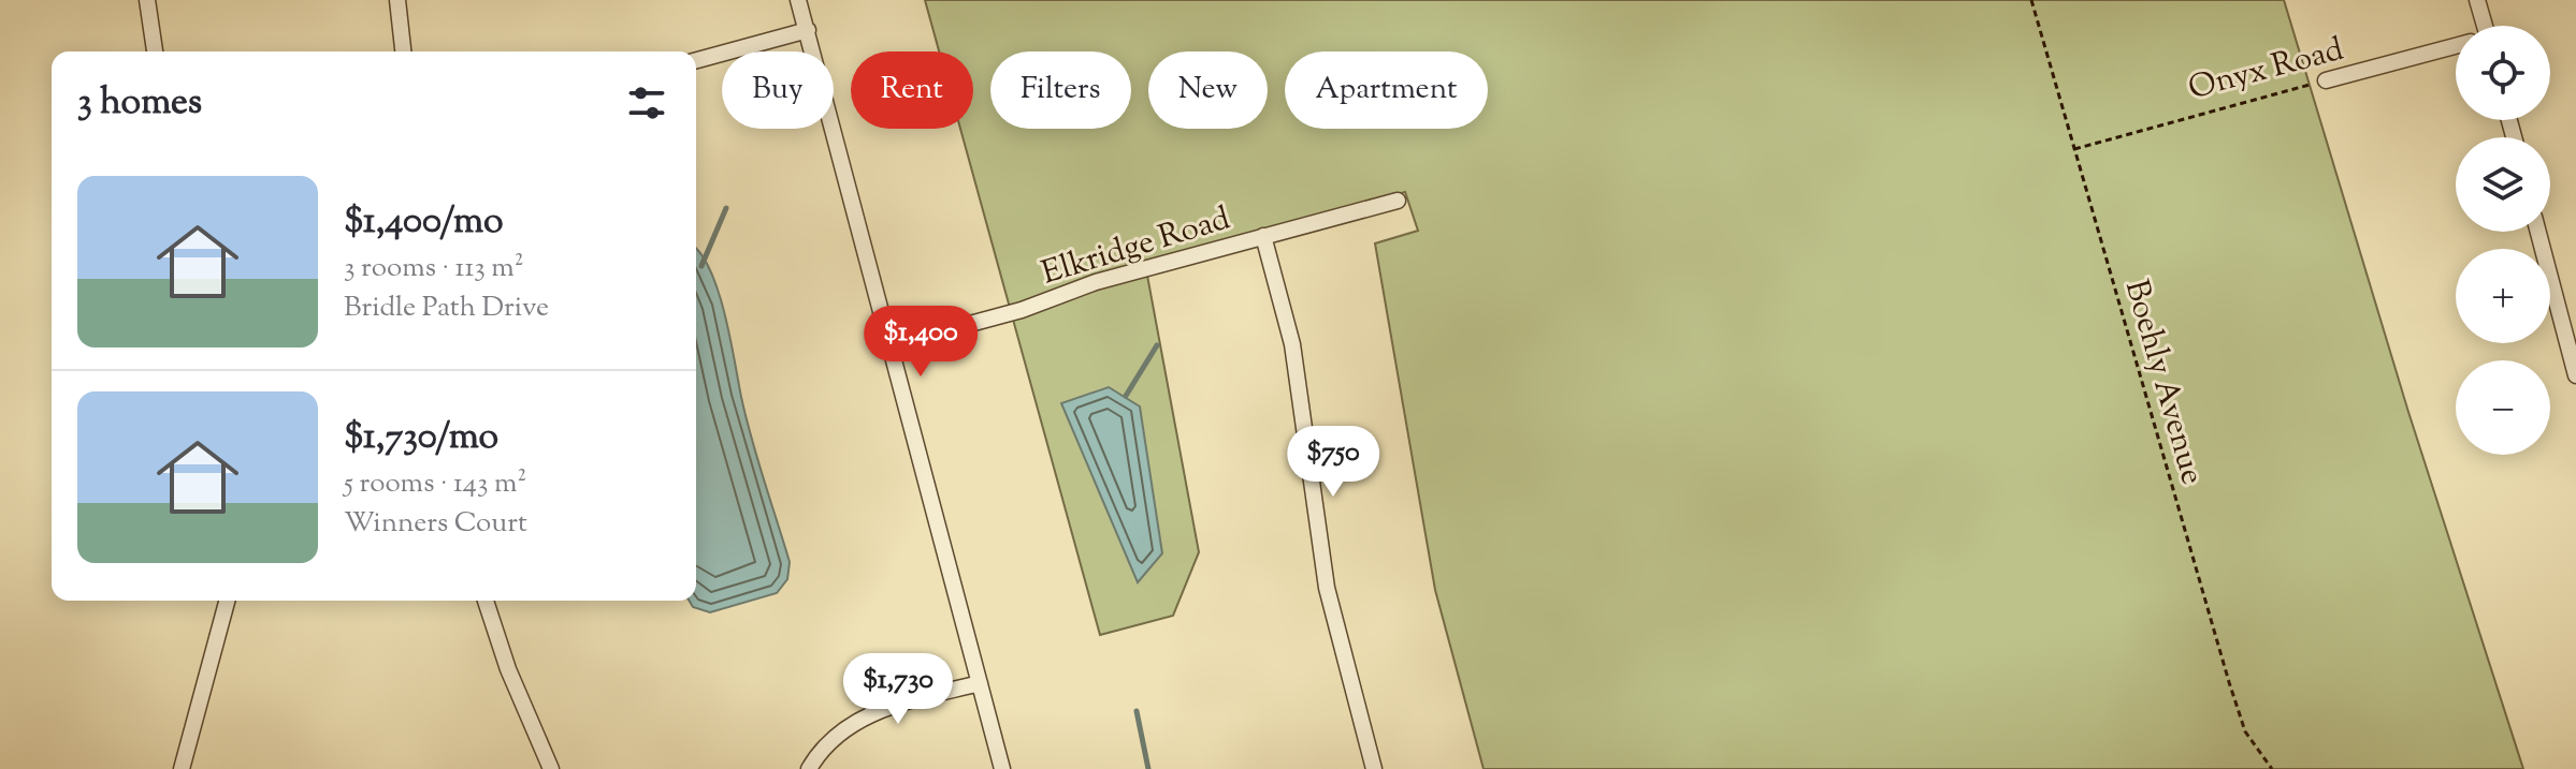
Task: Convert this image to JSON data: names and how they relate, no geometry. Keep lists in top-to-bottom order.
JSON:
{
  "streets": {
    "street": ["Onyx Road", "Elkridge Road"],
    "path": ["Boehly Avenue"]
  },
  "crossings": [
    ["Onyx Road", "Boehly Avenue"]
  ],
  "page": {
    "map_buttons": ["+", "−"],
    "chip": [
      "Buy",
      "Rent",
      "Filters",
      "New",
      "Apartment"
    ],
    "heading": "3 homes",
    "list": [
      {
        "name": "$1,400/mo",
        "note": "3 rooms · 113 m² · Bridle Path Drive"
      },
      {
        "name": "$1,730/mo",
        "note": "5 rooms · 143 m² · Winners Court"
      }
    ],
    "price": ["$1,400", "$750", "$1,730"]
  }
}
